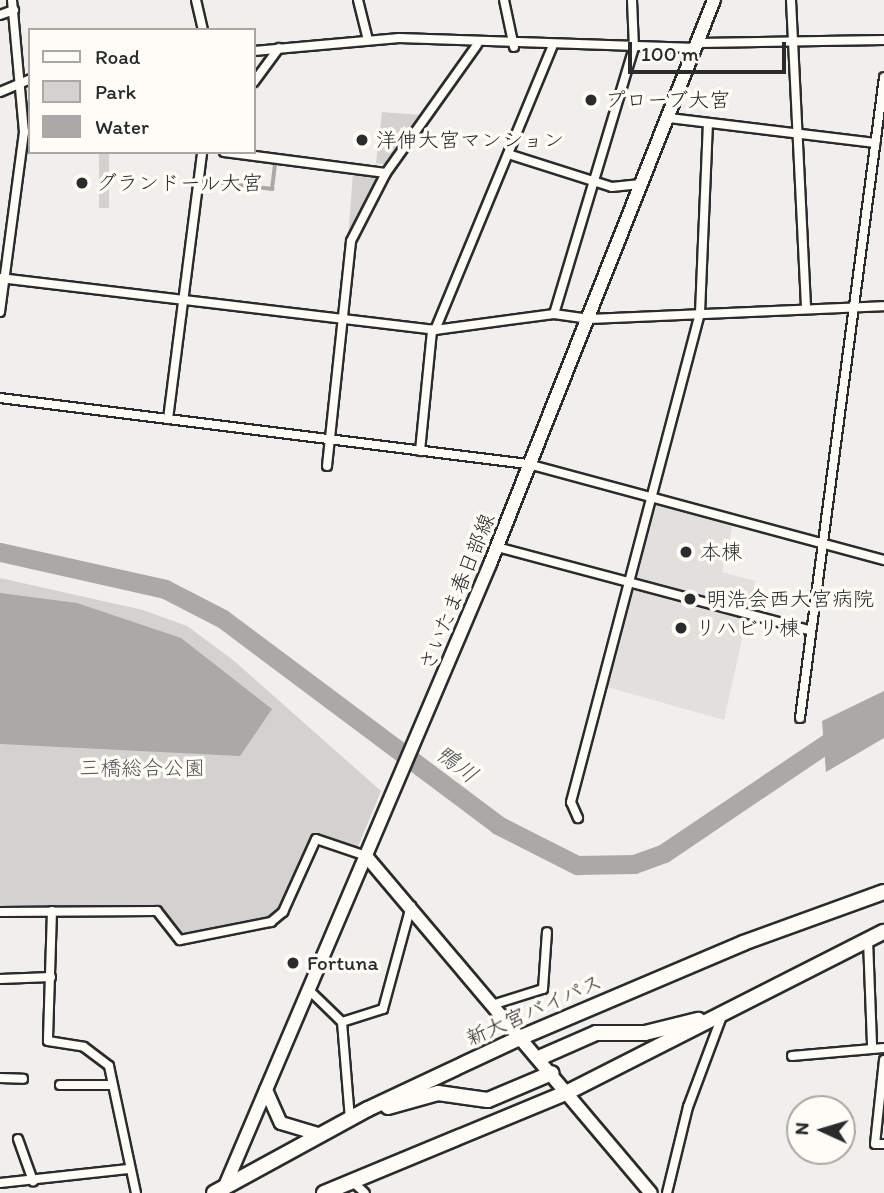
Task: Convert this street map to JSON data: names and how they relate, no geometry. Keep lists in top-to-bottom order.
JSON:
{
  "streets": {
    "highway": ["新大宮バイパス"],
    "main road": ["さいたま春日部線"]
  },
  "crossings": [
    ["さいたま春日部線", "新大宮バイパス"]
  ],
  "water": ["鴨川"],
  "parks": ["三橋総合公園"],
  "places": [
    "プローブ大宮",
    "洋伸大宮マンション",
    "グランドール大宮",
    "本棟",
    "明浩会西大宮病院",
    "リハビリ棟",
    "Fortuna"
  ],
  "legend": ["Road", "Park", "Water"],
  "scale_bar": "100 m",
  "north": "left"
}
